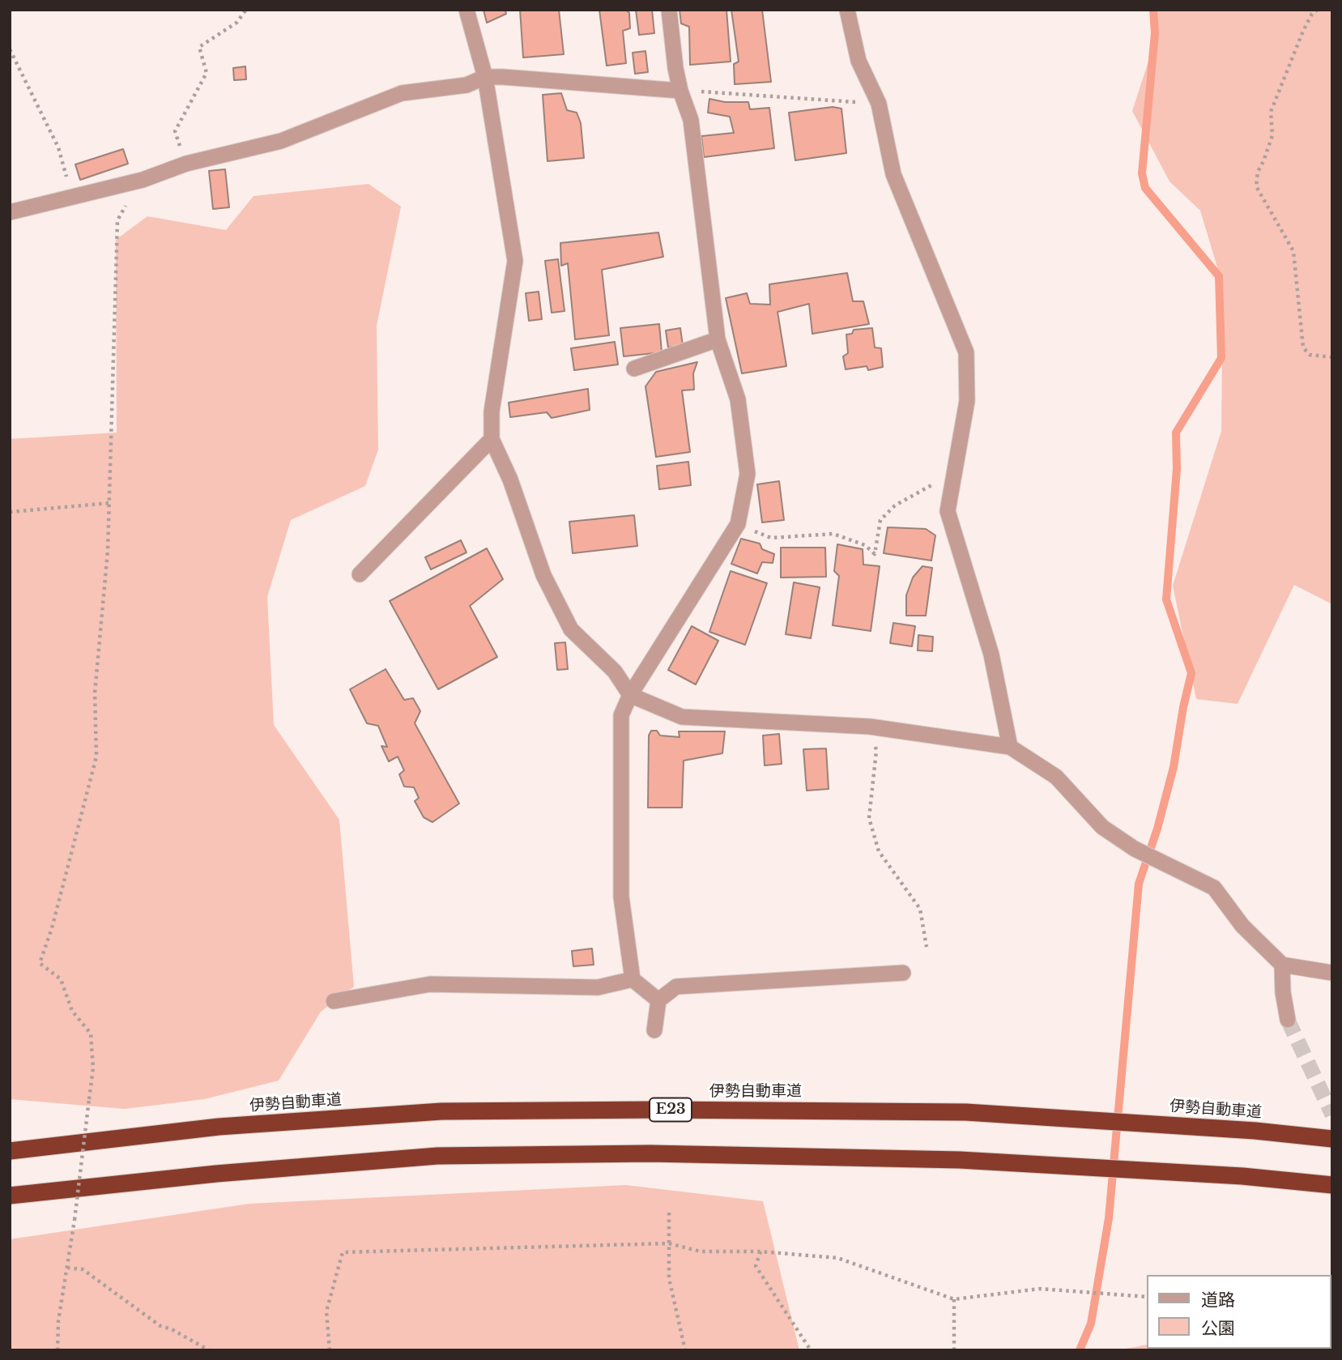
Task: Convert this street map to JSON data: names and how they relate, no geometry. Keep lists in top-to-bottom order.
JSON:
{
  "streets": {
    "highway": ["伊勢自動車道", "E23"]
  },
  "legend": ["道路", "公園"]
}
